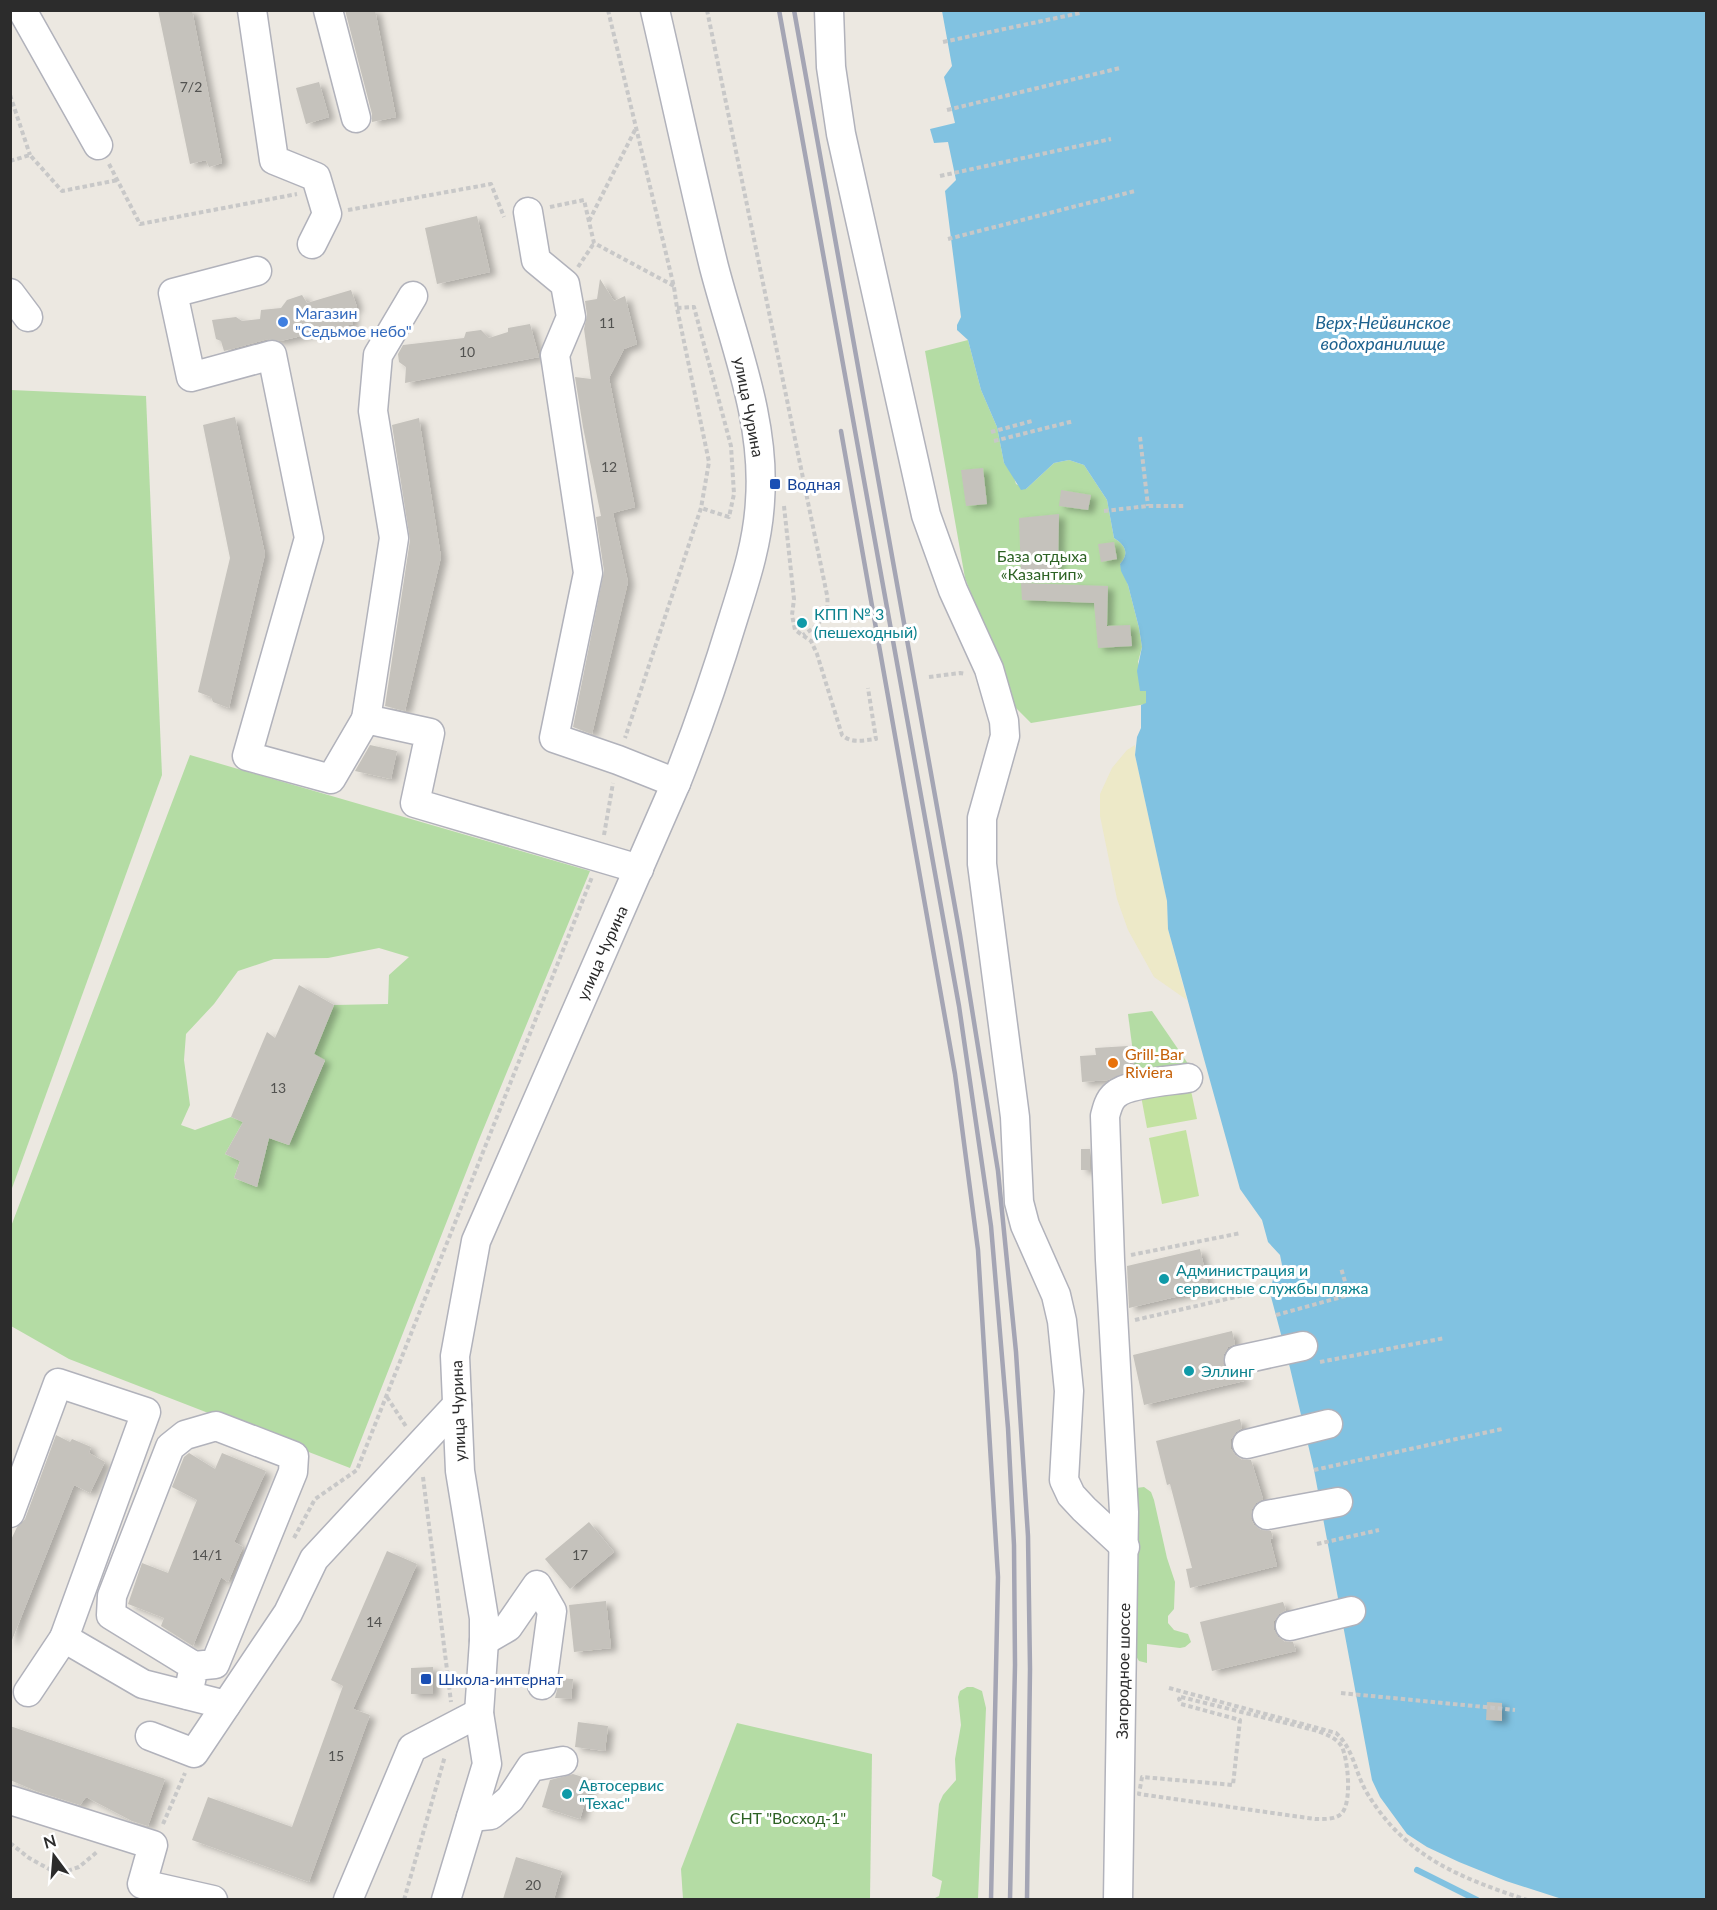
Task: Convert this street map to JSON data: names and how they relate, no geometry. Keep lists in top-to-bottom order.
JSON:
{
  "streets": {
    "street": ["улица Чурина", "Загородное шоссе"]
  },
  "water": ["Верх-Нейвинское водохранилище"],
  "parks": ["База отдыха «Казантип»", "СНТ \"Восход-1\""],
  "places": {
    "other": [
      "Магазин \"Седьмое небо\"",
      "КПП № 3 (пешеходный)",
      "Grill-Bar Riviera",
      "Администрация и сервисные службы пляжа",
      "Эллинг",
      "Автосервис \"Техас\""
    ],
    "transit": ["Водная", "Школа-интернат"]
  },
  "house_numbers": [
    "7/2",
    "11",
    "10",
    "12",
    "13",
    "14/1",
    "17",
    "14",
    "15",
    "20"
  ],
  "north": "top"
}
